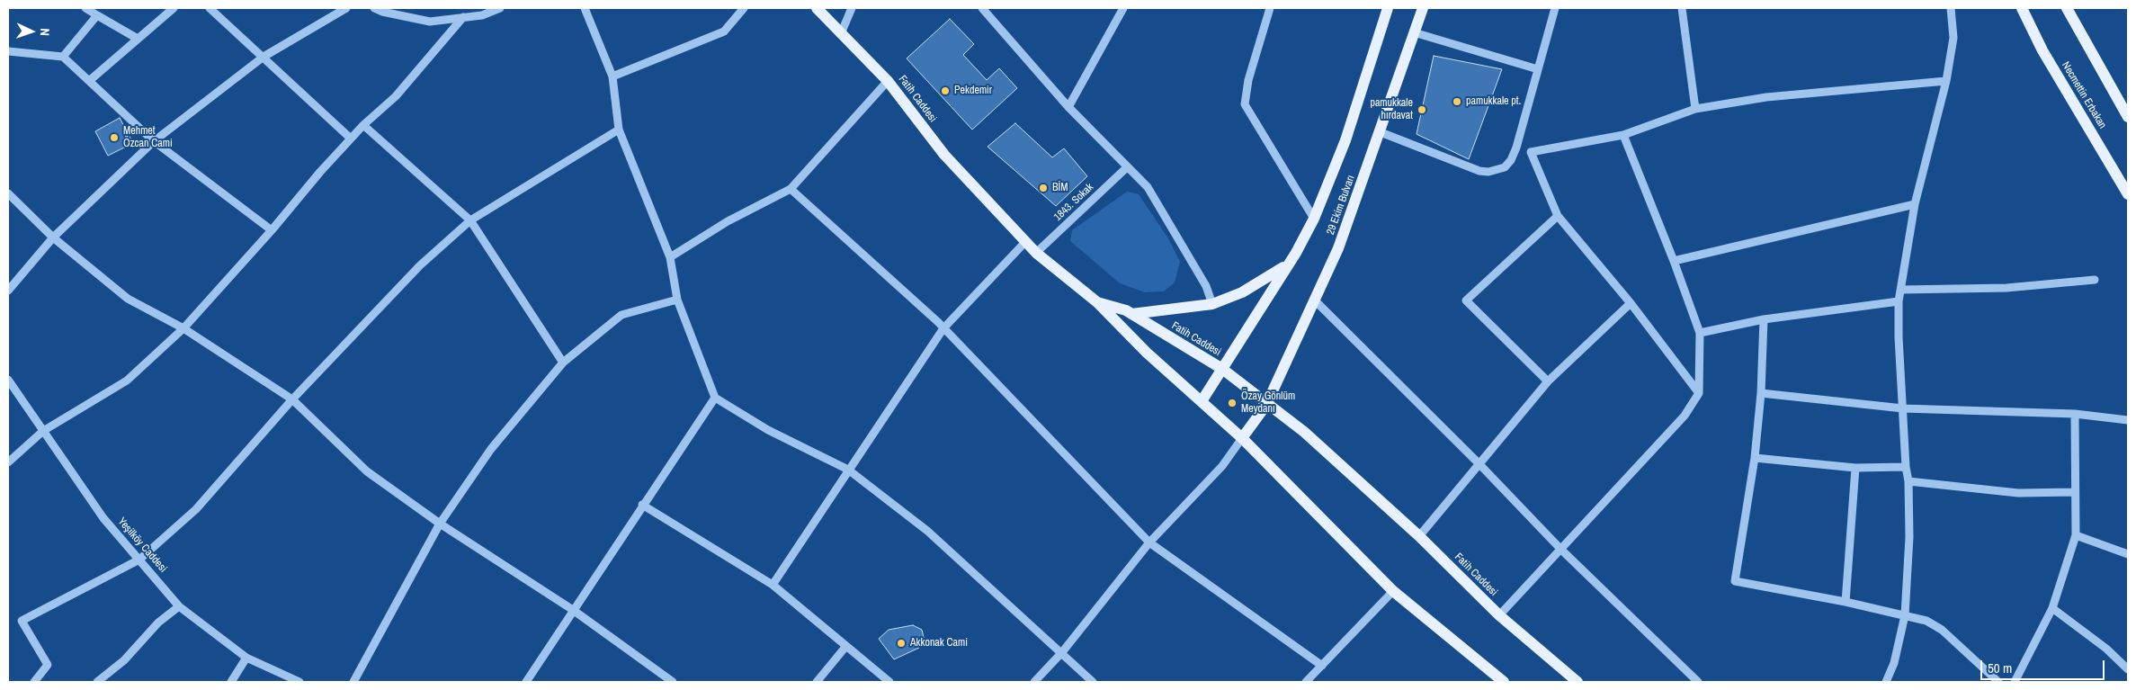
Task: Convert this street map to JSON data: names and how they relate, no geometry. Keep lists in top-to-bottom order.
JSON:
{
  "streets": {
    "main road": ["Necmettin Erbakan", "Fatih Caddesi", "29 Ekim Bulvarı"],
    "street": ["1843. Sokak", "Yeşilköy Caddesi"]
  },
  "crossings": [
    ["Fatih Caddesi", "1843. Sokak"],
    ["Fatih Caddesi", "29 Ekim Bulvarı"]
  ],
  "places": [
    "Pekdemir",
    "pamukkale pt.",
    "pamukkale hırdavat",
    "Mehmet Özcan Cami",
    "BİM",
    "Özay Gönlüm Meydanı",
    "Akkonak Cami"
  ],
  "scale_bar": "50 m",
  "north": "right"
}
